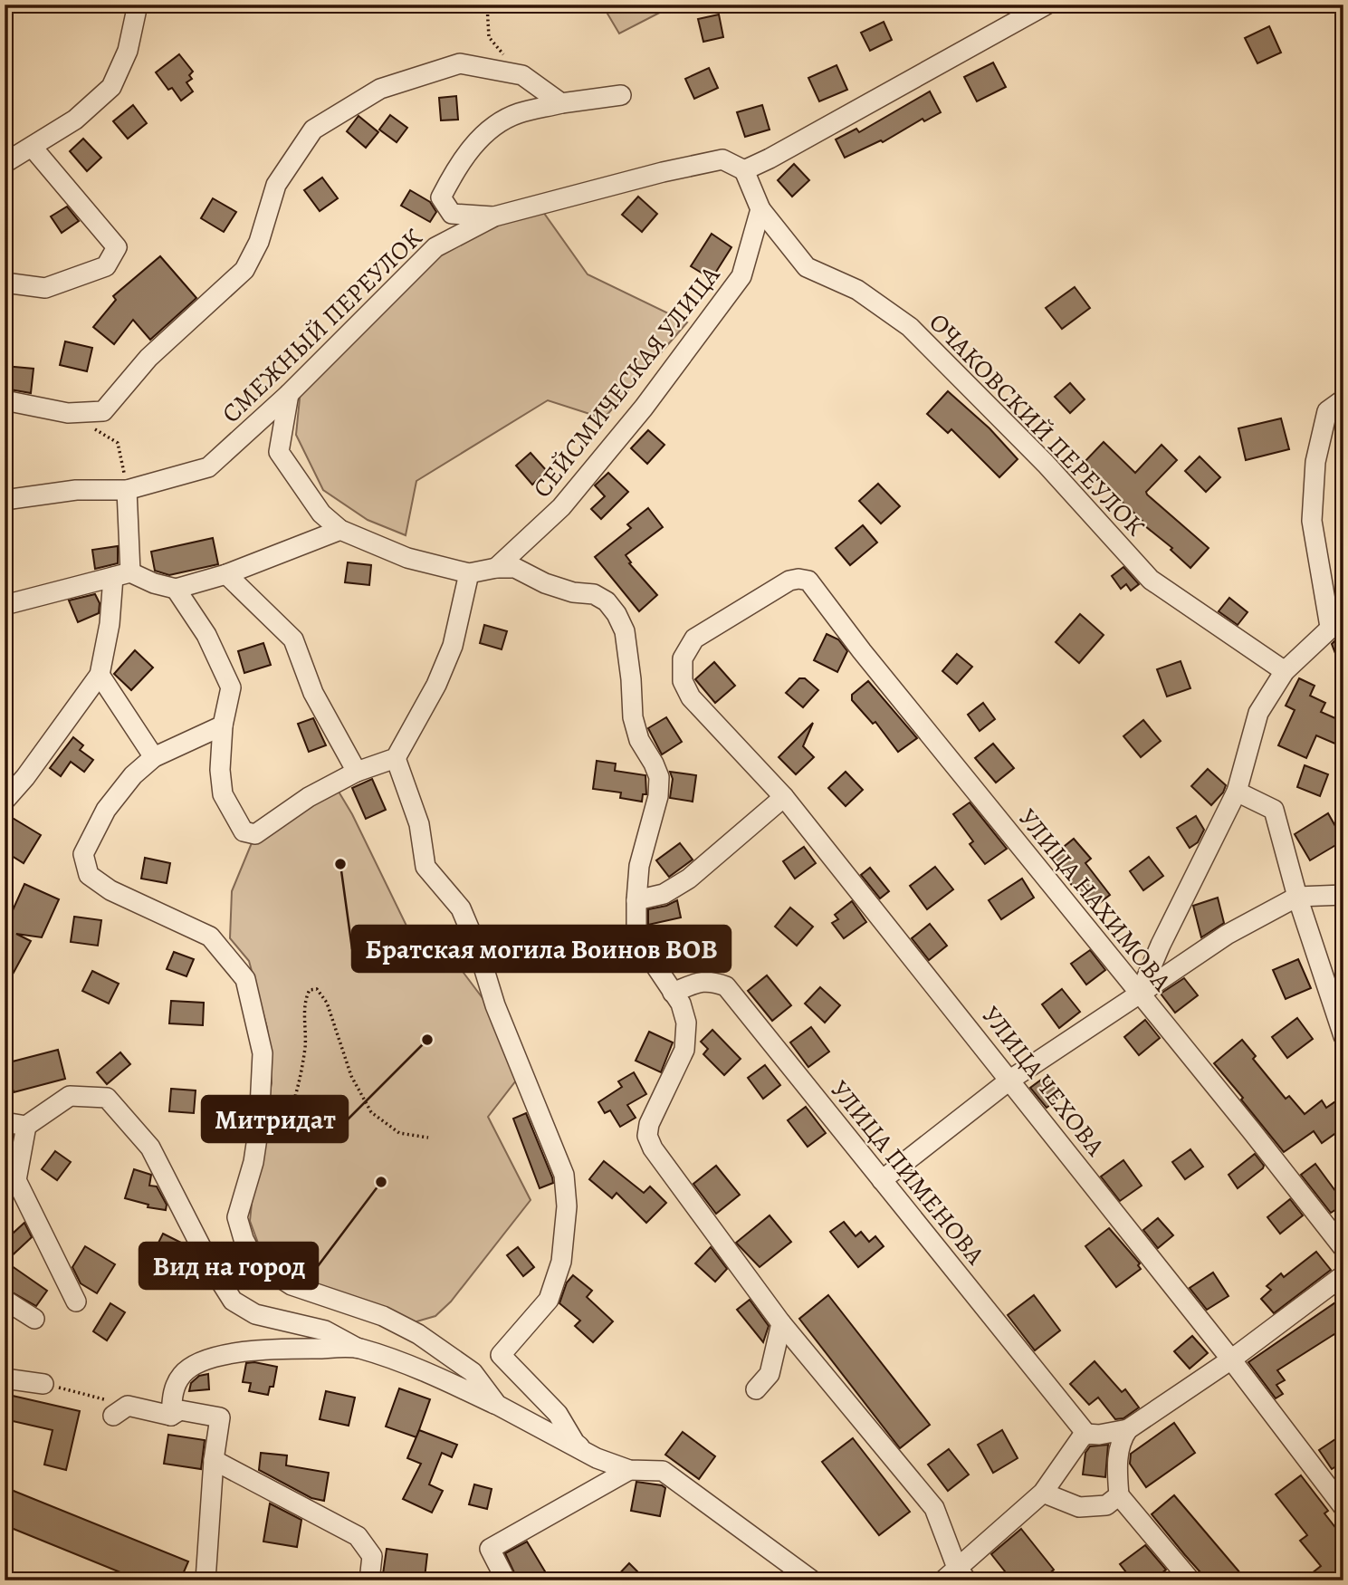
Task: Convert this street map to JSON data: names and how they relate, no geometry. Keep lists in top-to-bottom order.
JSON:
{
  "streets": {
    "street": [
      "СМЕЖНЫЙ ПЕРЕУЛОК",
      "СЕЙСМИЧЕСКАЯ УЛИЦА",
      "ОЧАКОВСКИЙ ПЕРЕУЛОК",
      "УЛИЦА НАХИМОВА",
      "УЛИЦА ЧЕХОВА",
      "УЛИЦА ПИМЕНОВА"
    ]
  },
  "crossings": [
    ["СЕЙСМИЧЕСКАЯ УЛИЦА", "ОЧАКОВСКИЙ ПЕРЕУЛОК"],
    ["УЛИЦА НАХИМОВА", "УЛИЦА ЧЕХОВА"]
  ],
  "places": ["Братская могила Воинов ВОВ", "Митридат", "Вид на город"]
}
